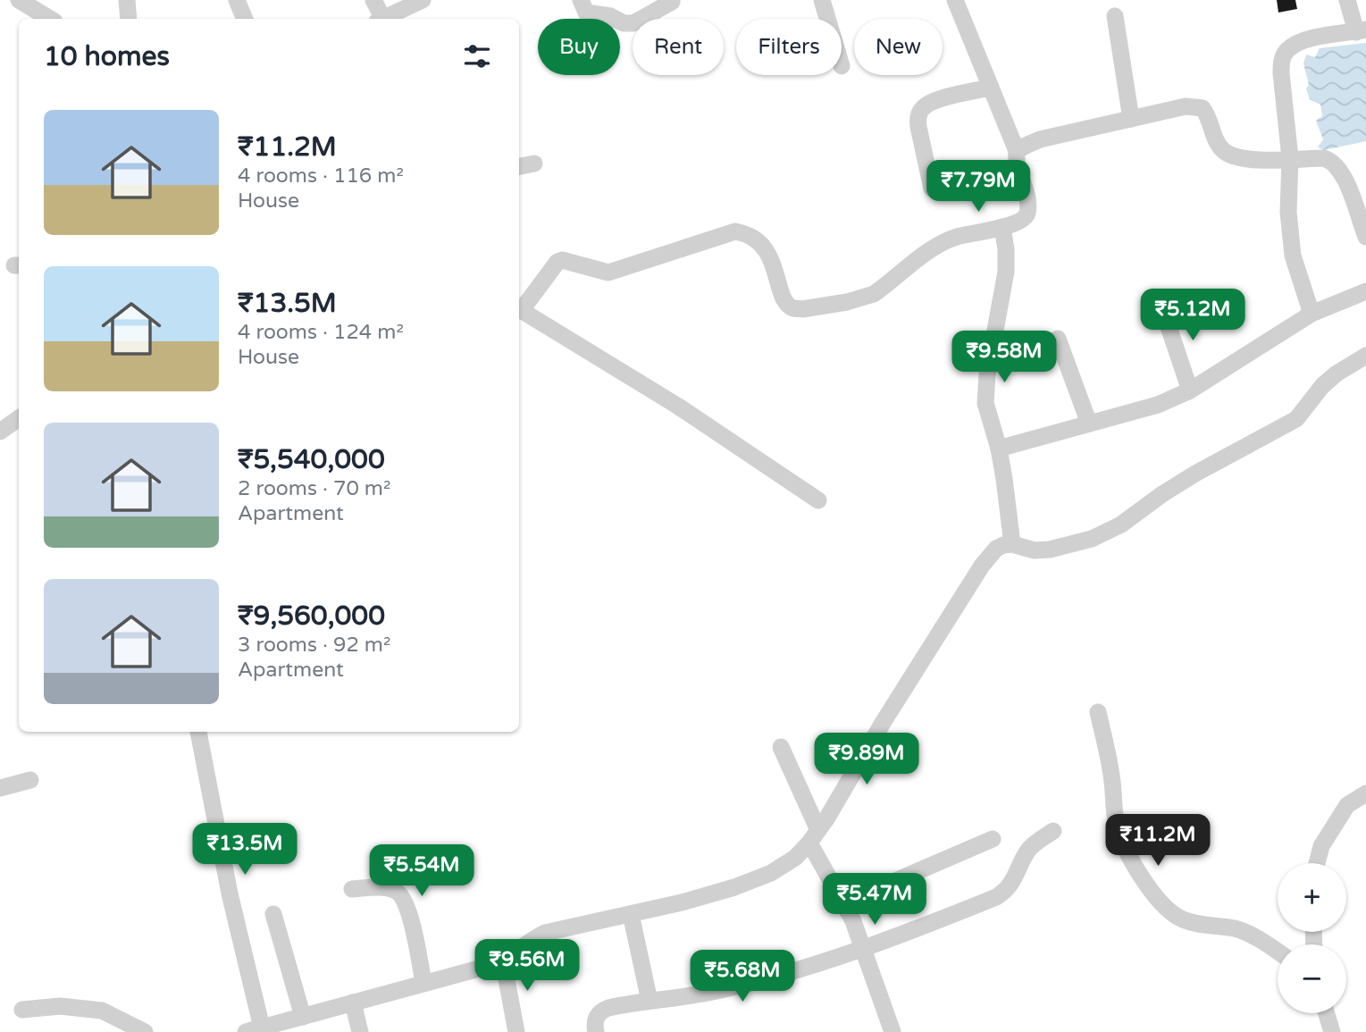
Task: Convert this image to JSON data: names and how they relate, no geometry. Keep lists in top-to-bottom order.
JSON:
{
  "page": {
    "chip": [
      "Buy",
      "Rent",
      "Filters",
      "New"
    ],
    "heading": "10 homes",
    "list": [
      {
        "name": "₹11.2M",
        "note": "4 rooms · 116 m² · House"
      },
      {
        "name": "₹13.5M",
        "note": "4 rooms · 124 m² · House"
      },
      {
        "name": "₹5,540,000",
        "note": "2 rooms · 70 m² · Apartment"
      },
      {
        "name": "₹9,560,000",
        "note": "3 rooms · 92 m² · Apartment"
      }
    ],
    "price": [
      "₹7.79M",
      "₹5.12M",
      "₹9.58M",
      "₹9.89M",
      "₹11.2M",
      "₹13.5M",
      "₹5.54M",
      "₹5.47M",
      "₹9.56M",
      "₹5.68M"
    ],
    "map_buttons": ["+", "−"]
  }
}
